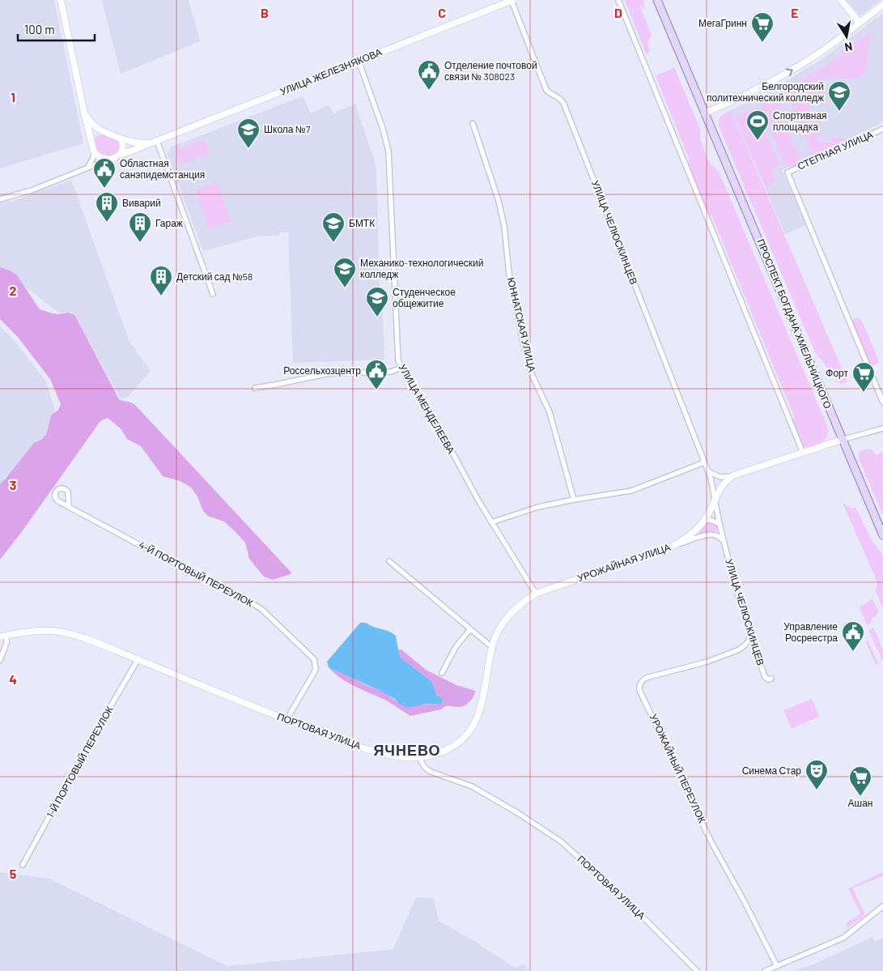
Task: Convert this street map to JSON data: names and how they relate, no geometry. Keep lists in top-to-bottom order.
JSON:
{
  "streets": {
    "main road": ["ПРОСПЕКТ БОГДАНА ХМЕЛЬНИЦКОГО"],
    "street": [
      "УЛИЦА ЖЕЛЕЗНЯКОВА",
      "СТЕПНАЯ УЛИЦА",
      "УЛИЦА ЧЕЛЮСКИНЦЕВ",
      "ЮННАТСКАЯ УЛИЦА",
      "УЛИЦА МЕНДЕЛЕЕВА",
      "УРОЖАЙНАЯ УЛИЦА",
      "4-Й ПОРТОВЫЙ ПЕРЕУЛОК",
      "ПОРТОВАЯ УЛИЦА",
      "1-Й ПОРТОВЫЙ ПЕРЕУЛОК",
      "УРОЖАЙНЫЙ ПЕРЕУЛОК"
    ]
  },
  "crossings": [
    ["УЛИЦА ЖЕЛЕЗНЯКОВА", "УЛИЦА ЧЕЛЮСКИНЦЕВ"],
    ["УЛИЦА ЖЕЛЕЗНЯКОВА", "УЛИЦА МЕНДЕЛЕЕВА"],
    ["УЛИЦА ЧЕЛЮСКИНЦЕВ", "УРОЖАЙНАЯ УЛИЦА"],
    ["УЛИЦА ЧЕЛЮСКИНЦЕВ", "УРОЖАЙНЫЙ ПЕРЕУЛОК"],
    ["ПРОСПЕКТ БОГДАНА ХМЕЛЬНИЦКОГО", "УРОЖАЙНАЯ УЛИЦА"],
    ["УЛИЦА МЕНДЕЛЕЕВА", "УРОЖАЙНАЯ УЛИЦА"],
    ["УРОЖАЙНАЯ УЛИЦА", "ПОРТОВАЯ УЛИЦА"],
    ["4-Й ПОРТОВЫЙ ПЕРЕУЛОК", "ПОРТОВАЯ УЛИЦА"],
    ["ПОРТОВАЯ УЛИЦА", "1-Й ПОРТОВЫЙ ПЕРЕУЛОК"]
  ],
  "districts": ["ЯЧНЕВО"],
  "places": {
    "supermarket": ["МегаГринн", "Форт", "Ашан"],
    "public building": [
      "Отделение почтовой связи № 308023",
      "Областная санэпидемстанция",
      "Россельхозцентр",
      "Управление Росреестра"
    ],
    "school or university": [
      "Белгородский политехнический колледж",
      "Школа №7",
      "БМТК",
      "Механико-технологический колледж",
      "Студенческое общежитие"
    ],
    "sports": ["Спортивная площадка"],
    "building": ["Виварий", "Гараж", "Детский сад №58"],
    "theatre": ["Синема Стар"]
  },
  "scale_bar": "100 m",
  "north": "bottom",
  "grid": {
    "columns": [
      "B",
      "C",
      "D",
      "E"
    ],
    "rows": [
      "1",
      "2",
      "3",
      "4",
      "5"
    ]
  }
}
